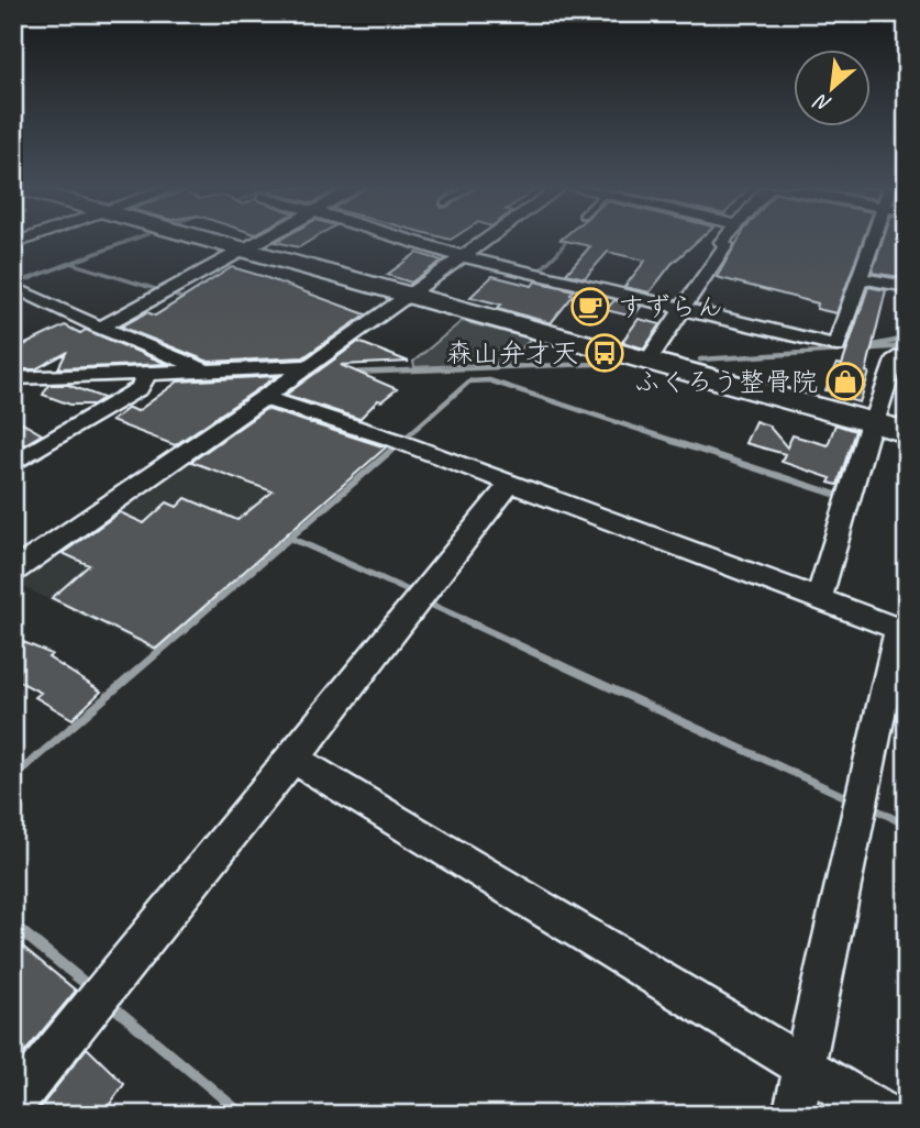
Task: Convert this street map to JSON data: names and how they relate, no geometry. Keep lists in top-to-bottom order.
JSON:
{
  "places": {
    "cafe": ["すずらん"],
    "bus stop": ["森山弁才天"],
    "shop": ["ふくろう整骨院"]
  },
  "north": "bottom left"
}
